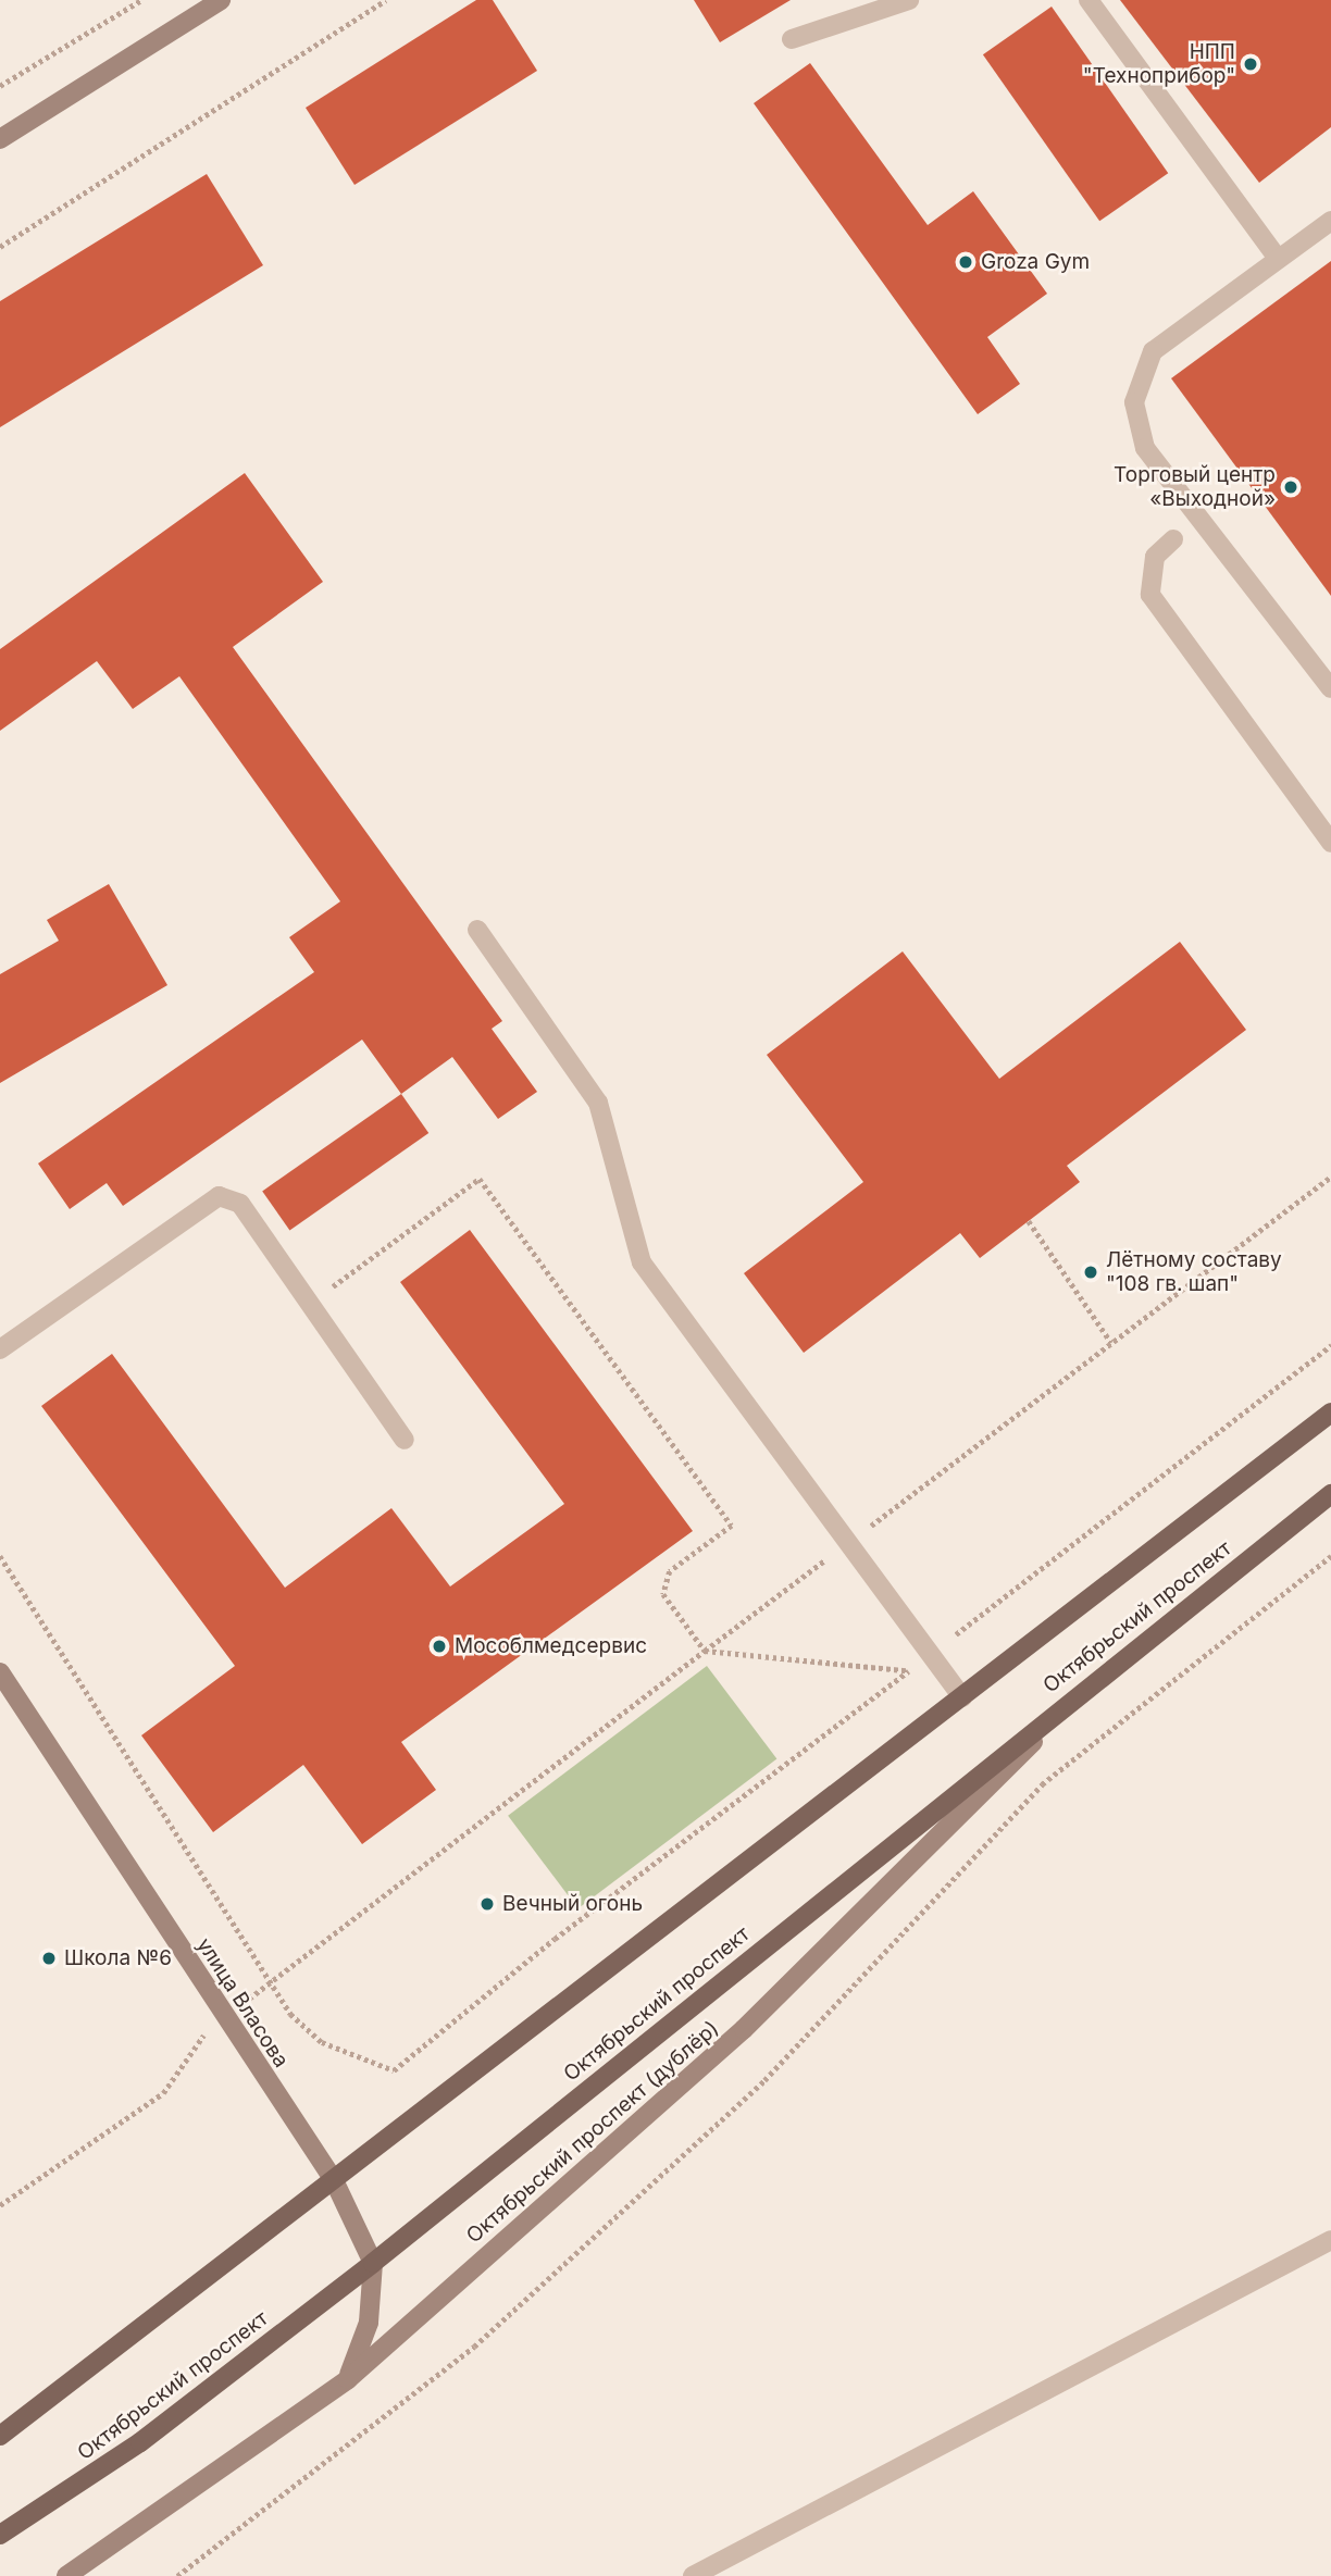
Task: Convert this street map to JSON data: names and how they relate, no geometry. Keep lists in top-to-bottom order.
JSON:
{
  "streets": {
    "main road": ["Октябрьский проспект", "улица Власова", "Октябрьский проспект (дублёр)"]
  },
  "crossings": [
    ["Октябрьский проспект", "улица Власова"],
    ["Октябрьский проспект", "Октябрьский проспект (дублёр)"],
    ["улица Власова", "Октябрьский проспект (дублёр)"]
  ],
  "places": [
    "НПП \"Техноприбор\"",
    "Groza Gym",
    "Торговый центр «Выходной»",
    "Лётному составу \"108 гв. шап\"",
    "Мособлмедсервис",
    "Вечный огонь",
    "Школа №6"
  ]
}
